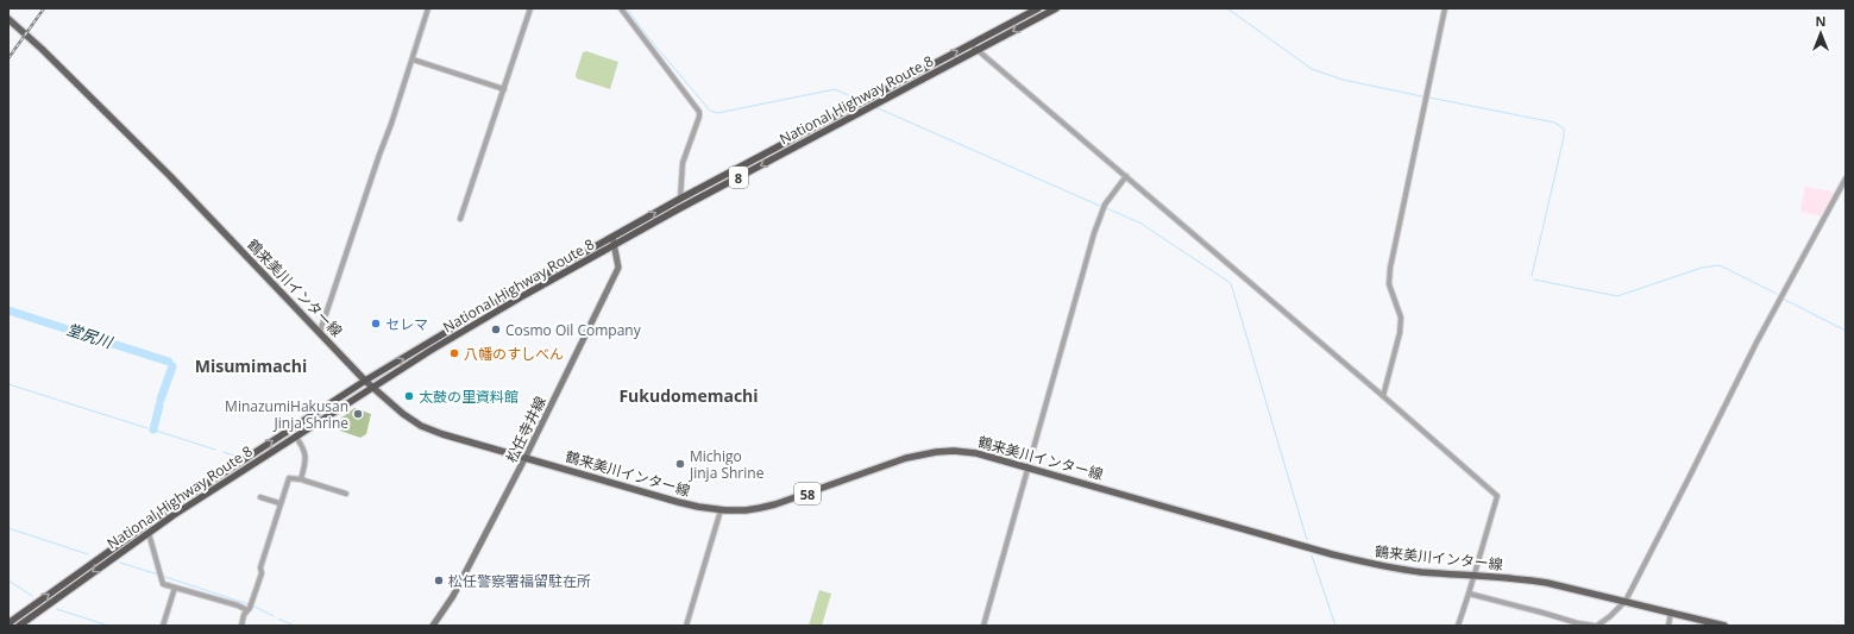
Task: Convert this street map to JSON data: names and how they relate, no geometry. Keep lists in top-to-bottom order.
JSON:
{
  "streets": {
    "highway": ["National Highway Route 8", "8"],
    "main road": ["鶴来美川インター線", "松任寺井線", "58"]
  },
  "crossings": [
    ["National Highway Route 8", "鶴来美川インター線"],
    ["National Highway Route 8", "松任寺井線"],
    ["鶴来美川インター線", "松任寺井線"]
  ],
  "districts": ["Misumimachi", "Fukudomemachi"],
  "water": ["堂尻川"],
  "places": [
    "セレマ",
    "Cosmo Oil Company",
    "八幡のすしべん",
    "太鼓の里資料館",
    "MinazumiHakusan Jinja Shrine",
    "Michigo Jinja Shrine",
    "松任警察署福留駐在所"
  ],
  "north": "top"
}
